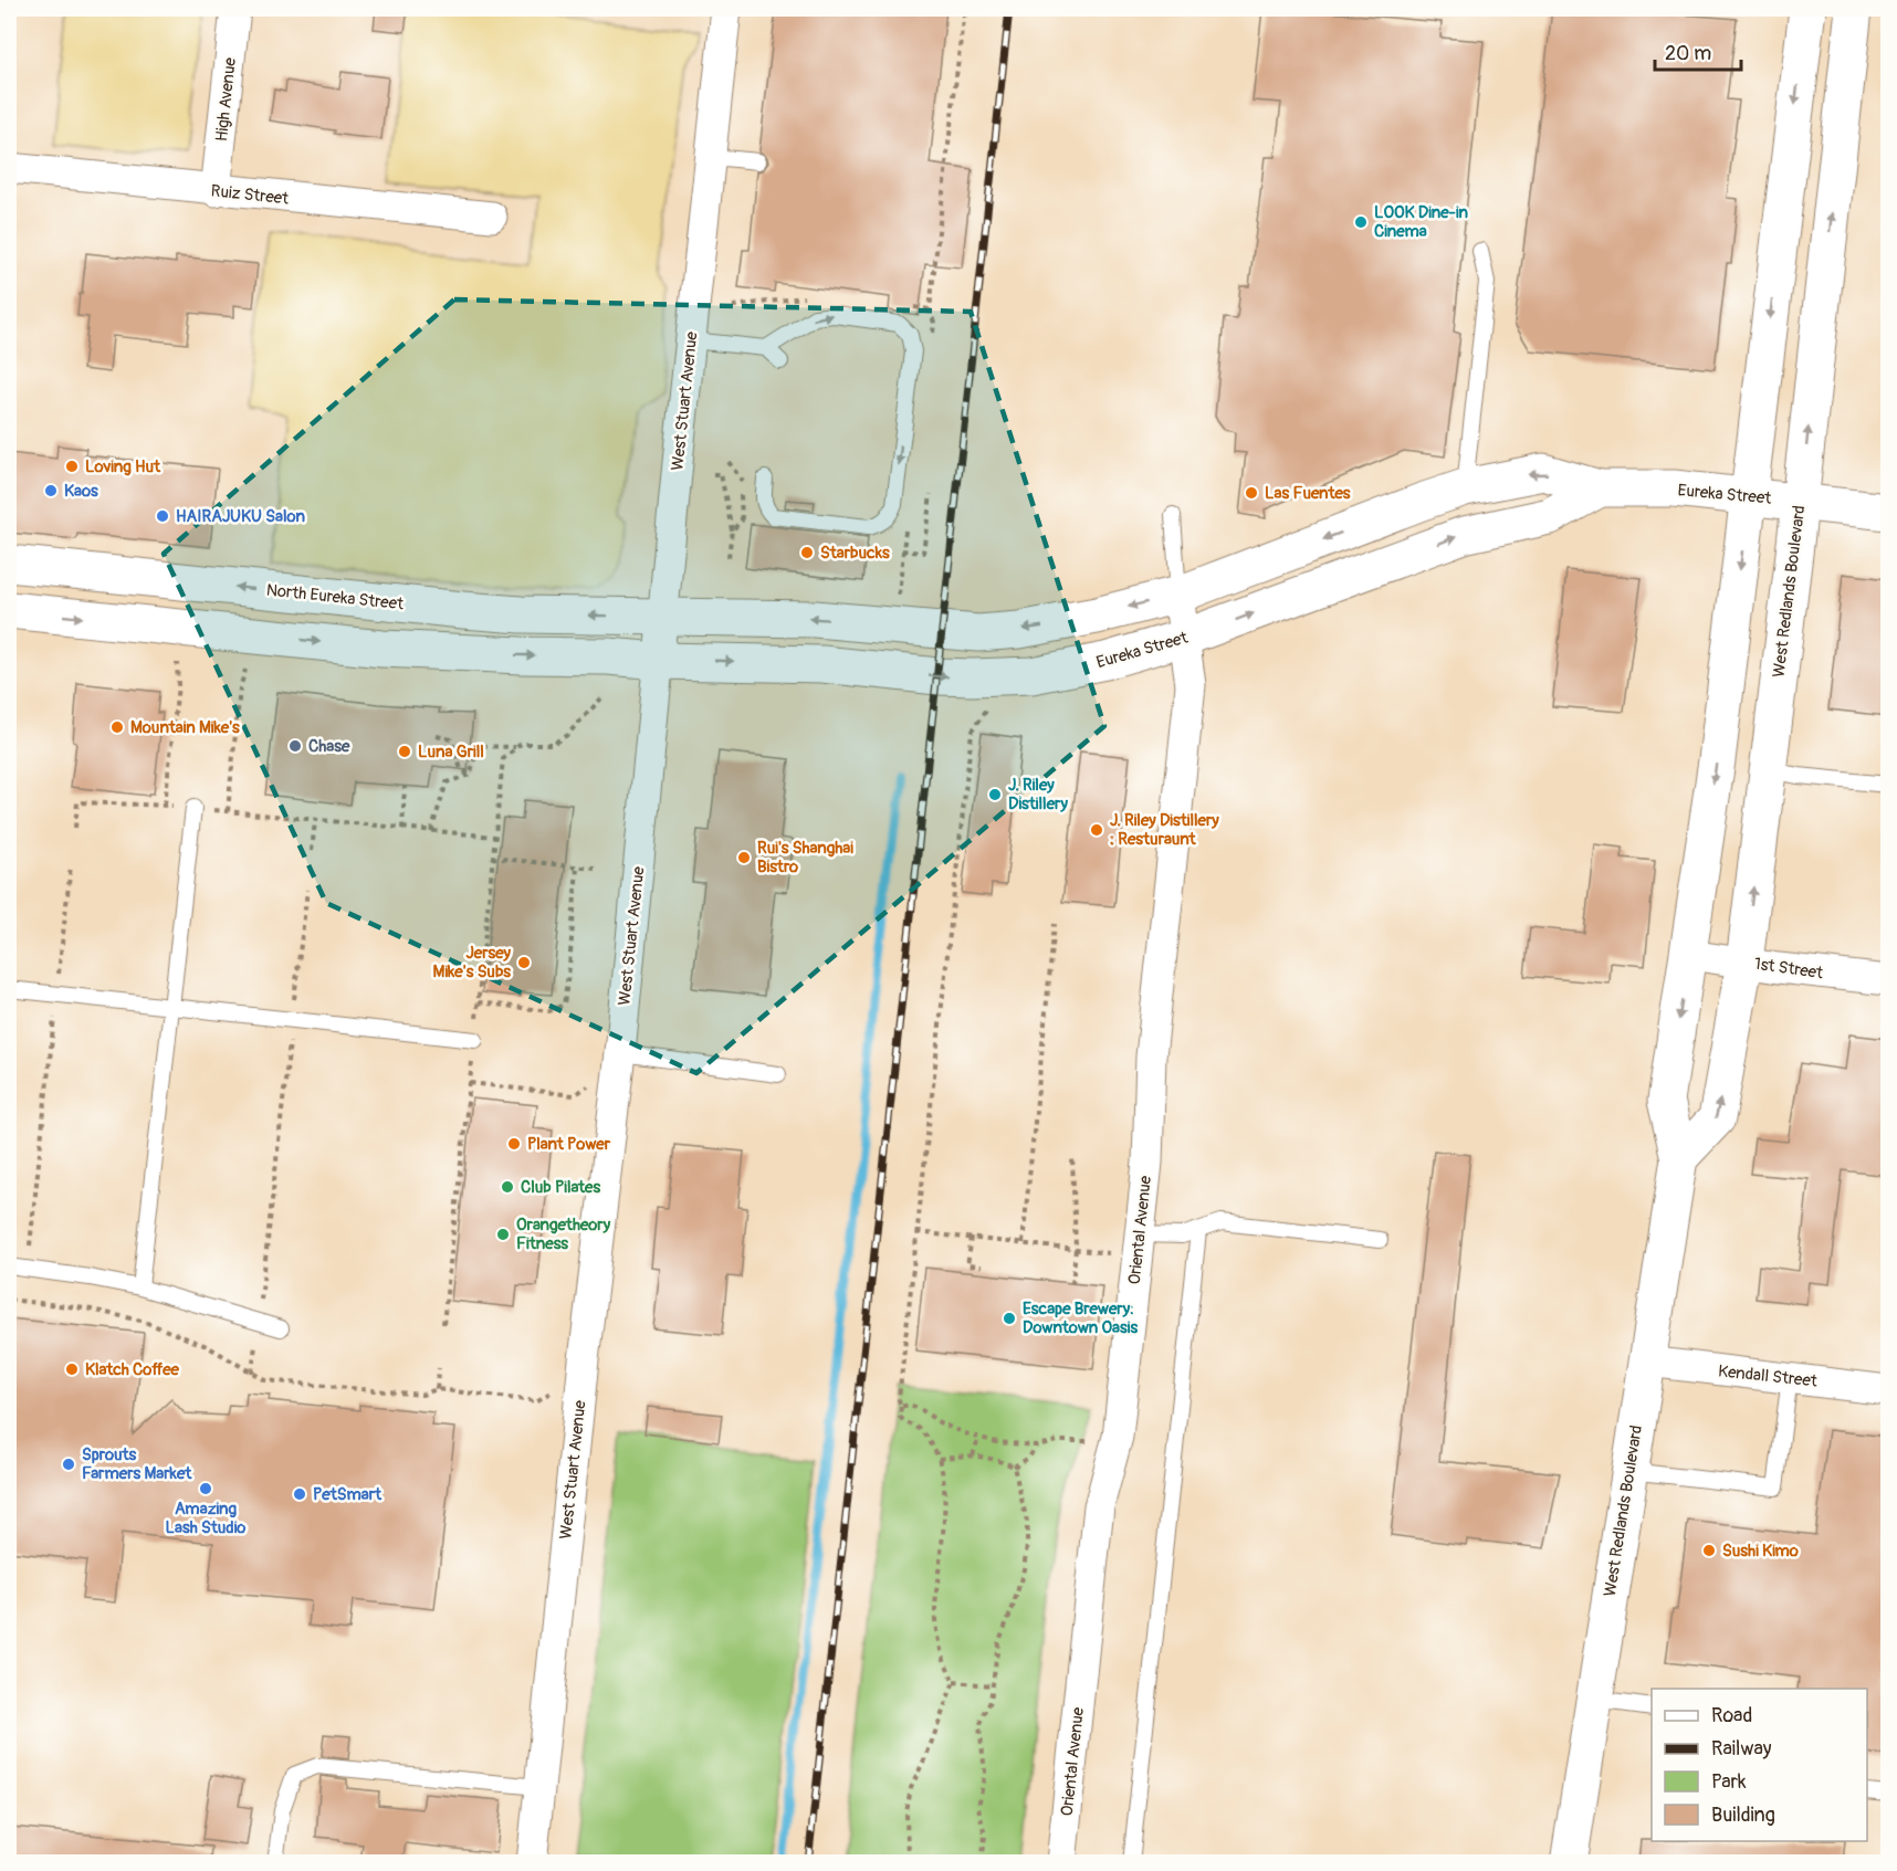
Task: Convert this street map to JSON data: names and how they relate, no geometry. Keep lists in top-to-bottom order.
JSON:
{
  "streets": {
    "street": [
      "High Avenue",
      "Ruiz Street",
      "West Stuart Avenue",
      "Eureka Street",
      "West Redlands Boulevard",
      "North Eureka Street",
      "1st Street",
      "Oriental Avenue",
      "Kendall Street"
    ]
  },
  "crossings": [
    ["High Avenue", "Ruiz Street"],
    ["West Stuart Avenue", "Eureka Street"],
    ["West Stuart Avenue", "North Eureka Street"],
    ["Eureka Street", "West Redlands Boulevard"],
    ["Eureka Street", "North Eureka Street"],
    ["Eureka Street", "Oriental Avenue"],
    ["West Redlands Boulevard", "1st Street"],
    ["West Redlands Boulevard", "Kendall Street"]
  ],
  "places": [
    "LOOK Dine-in Cinema",
    "Loving Hut",
    "Kaos",
    "Las Fuentes",
    "HAIRAJUKU Salon",
    "Starbucks",
    "Mountain Mike's",
    "Chase",
    "Luna Grill",
    "J. Riley Distillery",
    "J. Riley Distillery : Resturaunt",
    "Rui's Shanghai Bistro",
    "Jersey Mike's Subs",
    "Plant Power",
    "Club Pilates",
    "Orangetheory Fitness",
    "Escape Brewery: Downtown Oasis",
    "Klatch Coffee",
    "Sprouts Farmers Market",
    "Amazing Lash Studio",
    "PetSmart",
    "Sushi Kimo"
  ],
  "legend": [
    "Road",
    "Railway",
    "Park",
    "Building"
  ],
  "scale_bar": "20 m"
}
